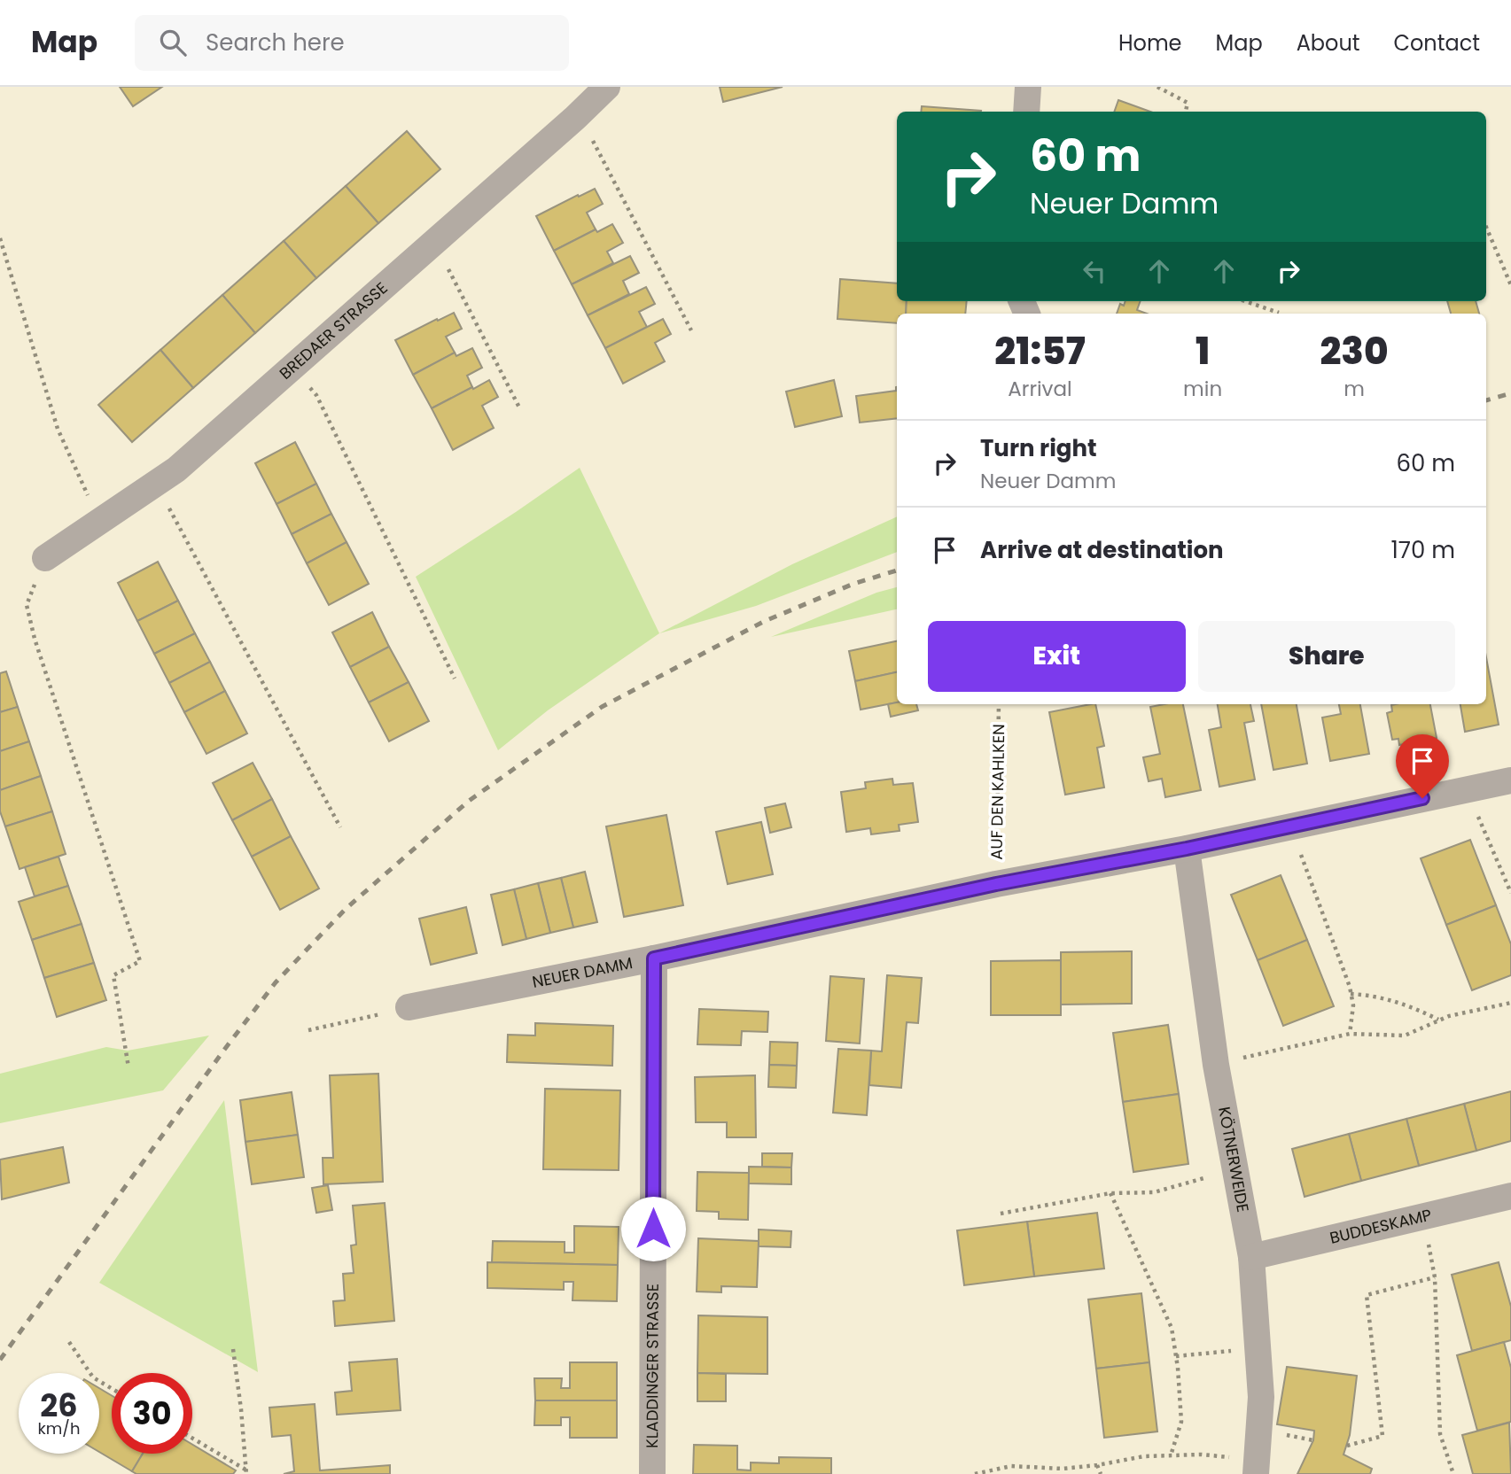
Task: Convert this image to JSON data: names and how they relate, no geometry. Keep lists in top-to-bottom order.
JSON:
{
  "streets": {
    "street": [
      "BREDAER STRASSE",
      "NEUER DAMM",
      "KÖTNERWEIDE",
      "BUDDESKAMP",
      "KLADDINGER STRASSE"
    ],
    "path": ["AUF DEN KAHLKEN"]
  },
  "crossings": [
    ["AUF DEN KAHLKEN", "NEUER DAMM"],
    ["NEUER DAMM", "KÖTNERWEIDE"],
    ["NEUER DAMM", "KLADDINGER STRASSE"],
    ["KÖTNERWEIDE", "BUDDESKAMP"]
  ],
  "page": {
    "header": "Map",
    "search": "Search here",
    "nav": [
      "Home",
      "Map",
      "About",
      "Contact"
    ],
    "turn": ["60 m", "Neuer Damm"],
    "eta": [
      "21:57",
      "Arrival",
      "1",
      "min",
      "230",
      "m"
    ],
    "list": [
      {
        "name": "Turn right",
        "note": "Neuer Damm",
        "value": "60 m"
      },
      {
        "name": "Arrive at destination",
        "value": "170 m"
      }
    ],
    "buttons": ["Exit", "Share"],
    "speed": "26 km/h",
    "limit": "30"
  }
}
